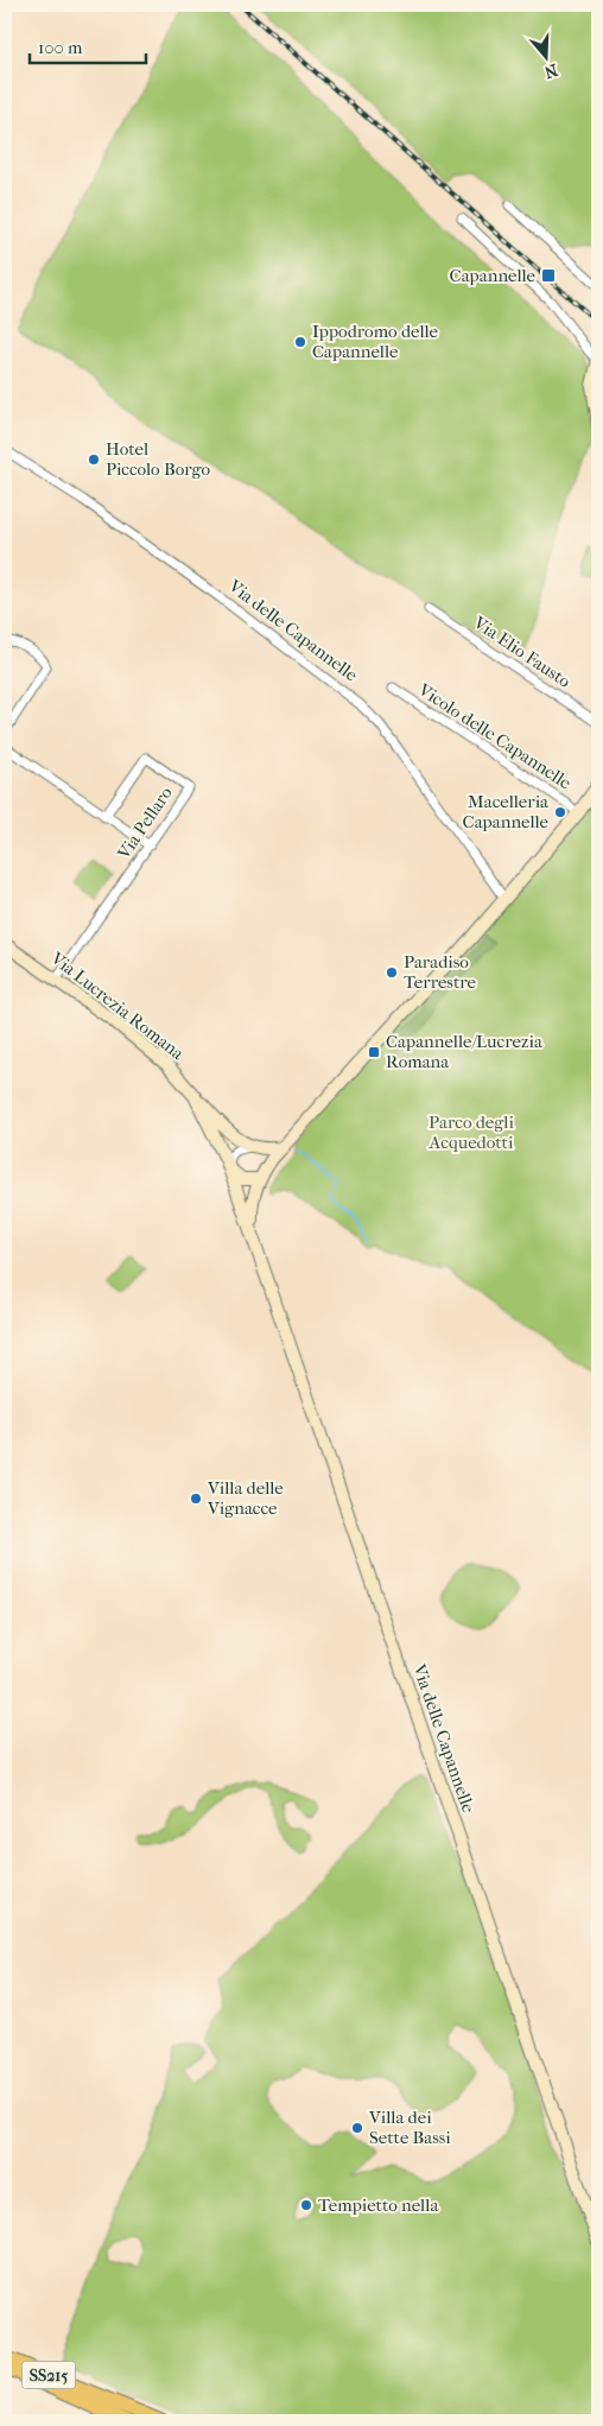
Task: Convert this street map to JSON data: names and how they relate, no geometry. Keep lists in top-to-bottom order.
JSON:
{
  "streets": {
    "main road": ["SS215"],
    "street": [
      "Via delle Capannelle",
      "Via Elio Fausto",
      "Vicolo delle Capannelle",
      "Via Pellaro",
      "Via Lucrezia Romana"
    ]
  },
  "crossings": [
    ["Via delle Capannelle", "Vicolo delle Capannelle"],
    ["Via delle Capannelle", "Via Lucrezia Romana"],
    ["Via Pellaro", "Via Lucrezia Romana"]
  ],
  "parks": ["Parco degli Acquedotti"],
  "places": {
    "transit": ["Capannelle", "Capannelle/Lucrezia Romana"],
    "other": [
      "Ippodromo delle Capannelle",
      "Hotel Piccolo Borgo",
      "Macelleria Capannelle",
      "Paradiso Terrestre",
      "Villa delle Vignacce",
      "Villa dei Sette Bassi",
      "Tempietto nella"
    ]
  },
  "scale_bar": "100 m",
  "north": "bottom"
}
